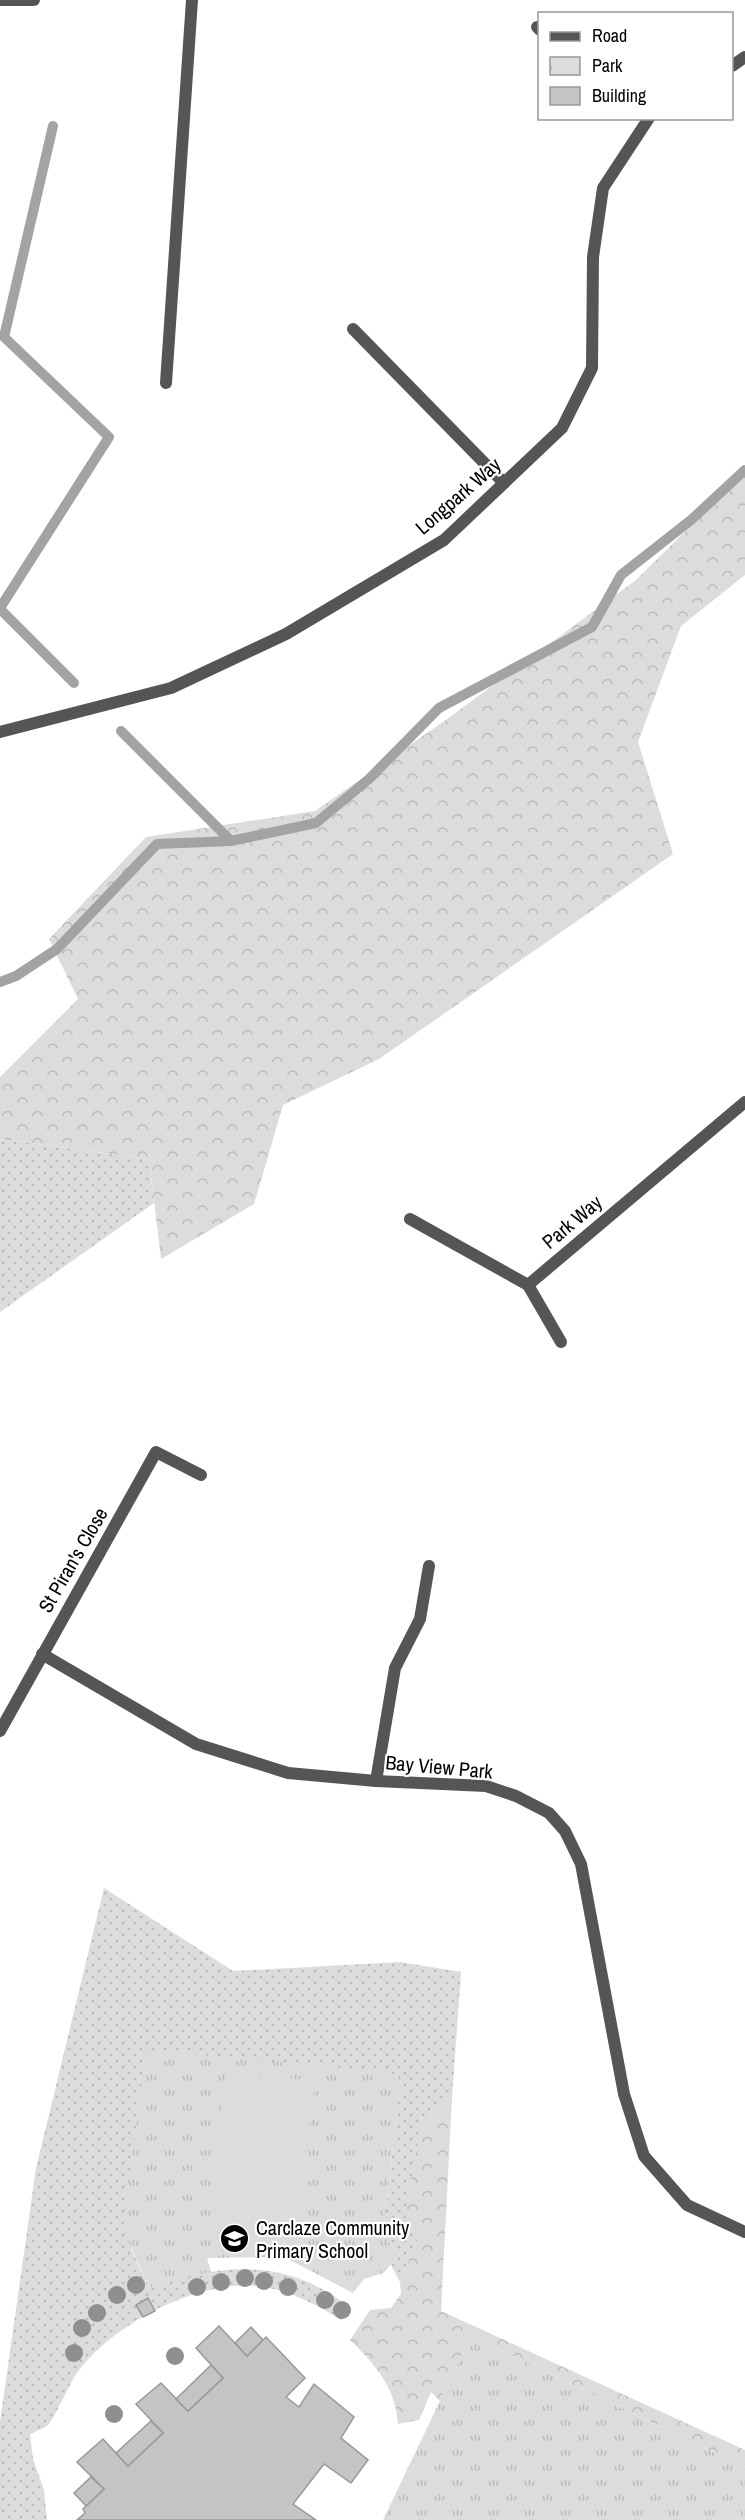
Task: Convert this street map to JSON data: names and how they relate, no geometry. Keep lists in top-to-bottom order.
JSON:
{
  "streets": {
    "street": [
      "Longpark Way",
      "Park Way",
      "St Piran's Close",
      "Bay View Park"
    ]
  },
  "crossings": [
    ["St Piran's Close", "Bay View Park"]
  ],
  "places": {
    "school or university": ["Carclaze Community Primary School"]
  },
  "legend": ["Road", "Park", "Building"]
}
